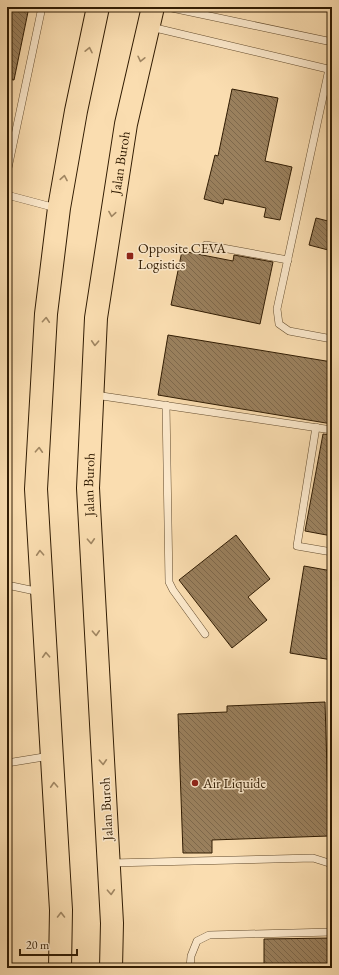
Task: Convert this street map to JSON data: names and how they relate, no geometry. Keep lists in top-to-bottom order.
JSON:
{
  "streets": {
    "main road": ["Jalan Buroh"]
  },
  "places": {
    "transit": ["Opposite CEVA Logistics"],
    "other": ["Air Liquide"]
  },
  "scale_bar": "20 m"
}
